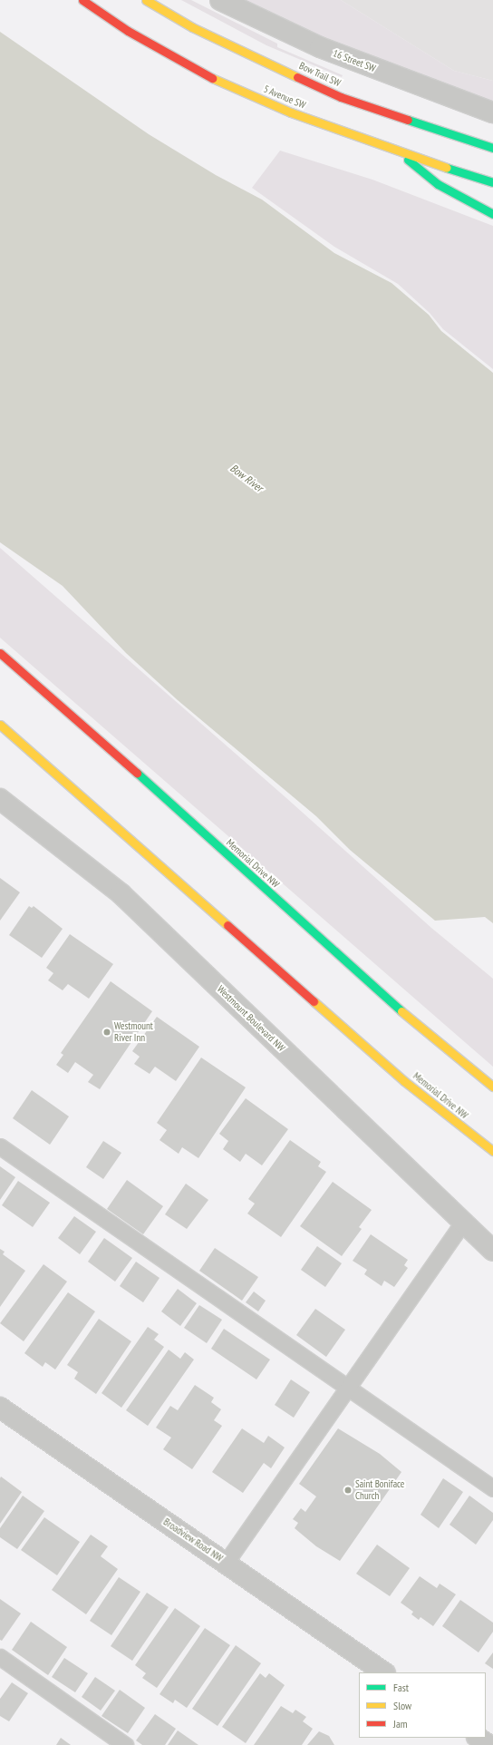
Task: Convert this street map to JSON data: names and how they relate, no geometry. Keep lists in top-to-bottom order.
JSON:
{
  "streets": {
    "main road": ["Bow Trail SW", "5 Avenue SW", "Memorial Drive NW"],
    "street": ["16 Street SW", "Westmount Boulevard NW", "Broadview Road NW"]
  },
  "water": ["Bow River"],
  "places": ["Westmount River Inn", "Saint Boniface Church"],
  "legend": ["Fast", "Slow", "Jam"]
}
